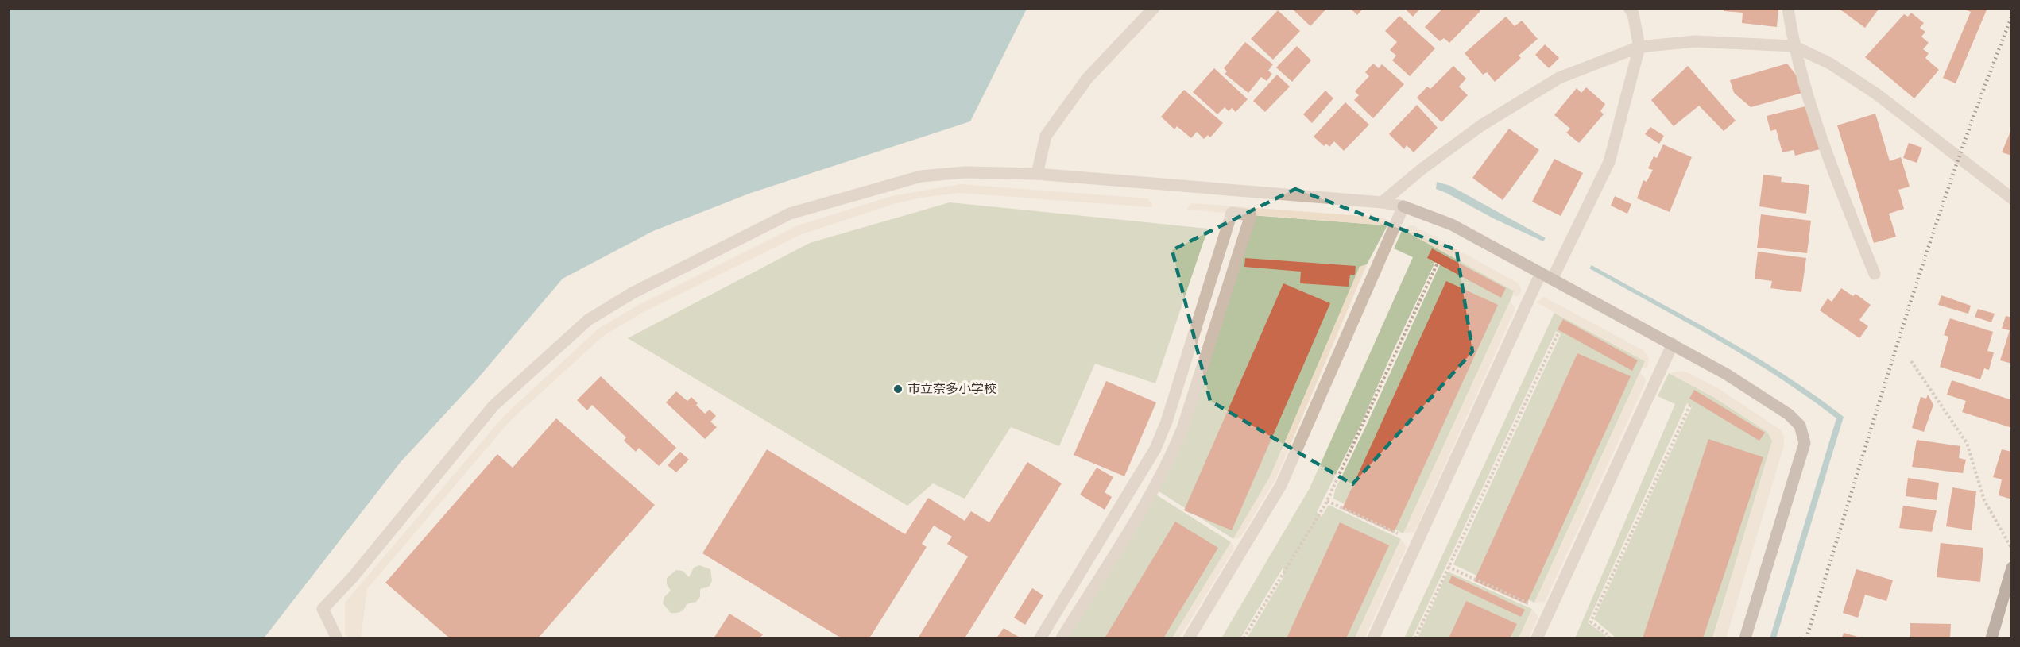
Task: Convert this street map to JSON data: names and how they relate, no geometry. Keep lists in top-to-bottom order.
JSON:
{
  "places": ["市立奈多小学校"]
}
